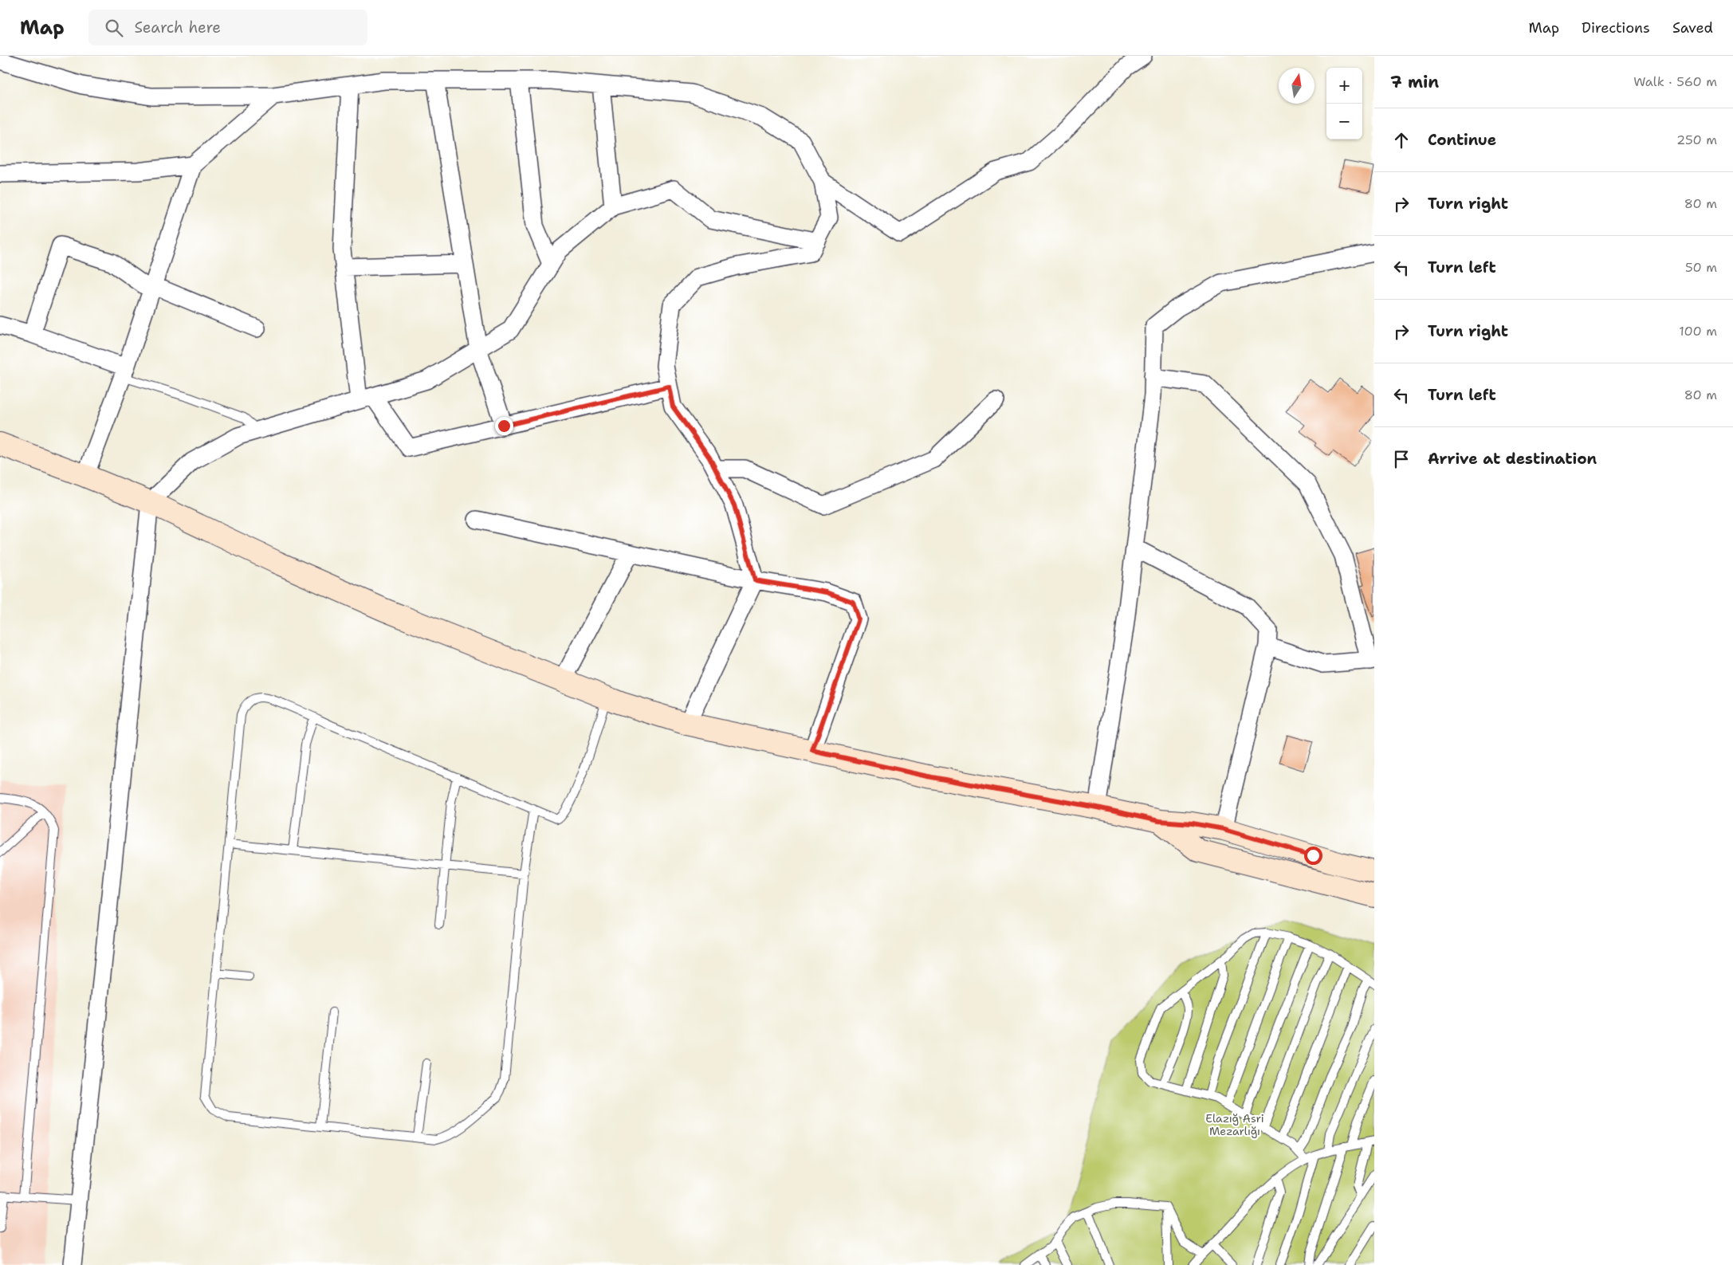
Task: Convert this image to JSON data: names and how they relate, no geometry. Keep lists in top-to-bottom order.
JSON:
{
  "parks": ["Elazığ Asri Mezarlığı"],
  "north": "top",
  "page": {
    "header": "Map",
    "search": "Search here",
    "nav": ["Map", "Directions", "Saved"],
    "heading": ["7 min", "Walk · 560 m"],
    "map_buttons": ["+", "−"],
    "list": [
      ["Continue", "250 m"],
      ["Turn right", "80 m"],
      ["Turn left", "50 m"],
      ["Turn right", "100 m"],
      ["Turn left", "80 m"],
      "Arrive at destination"
    ]
  }
}
